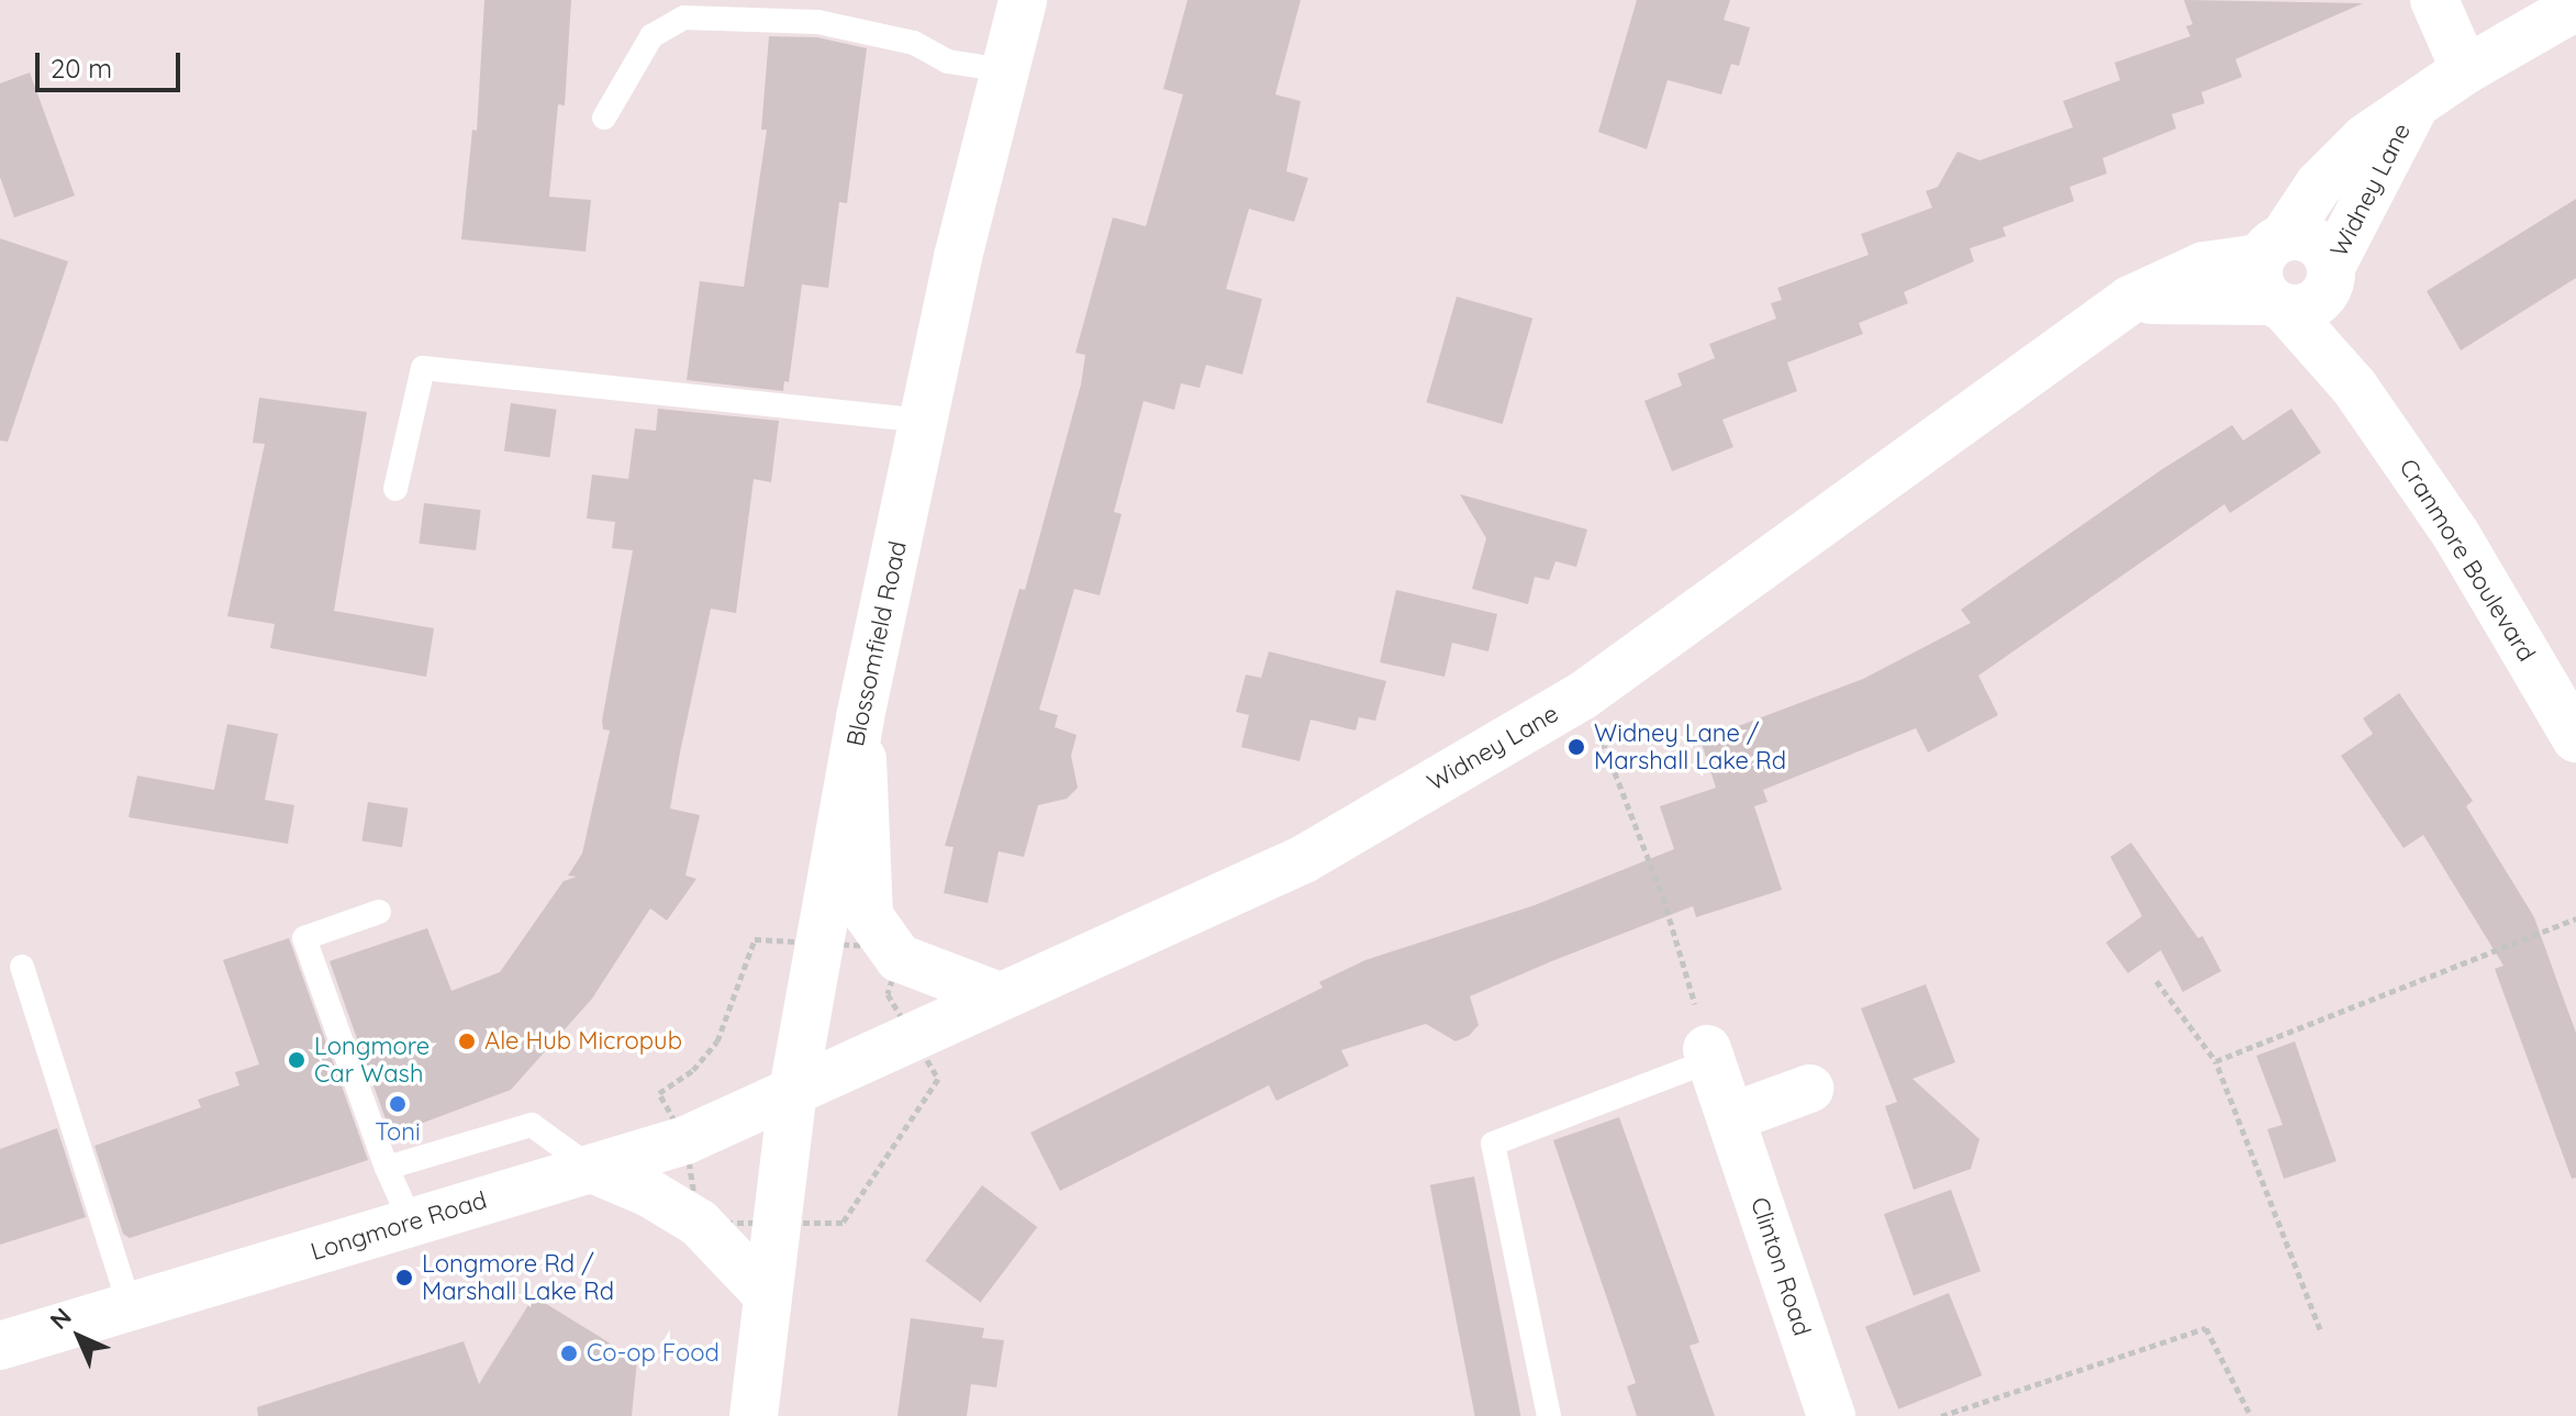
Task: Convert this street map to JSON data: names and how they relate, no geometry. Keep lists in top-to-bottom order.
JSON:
{
  "streets": {
    "street": [
      "Widney Lane",
      "Cranmore Boulevard",
      "Blossomfield Road",
      "Longmore Road",
      "Clinton Road"
    ]
  },
  "crossings": [
    ["Widney Lane", "Cranmore Boulevard"],
    ["Widney Lane", "Blossomfield Road"],
    ["Widney Lane", "Longmore Road"],
    ["Blossomfield Road", "Longmore Road"]
  ],
  "places": [
    "Widney Lane / Marshall Lake Rd",
    "Ale Hub Micropub",
    "Longmore Car Wash",
    "Toni",
    "Longmore Rd / Marshall Lake Rd",
    "Co-op Food"
  ],
  "scale_bar": "20 m",
  "north": "top left"
}
